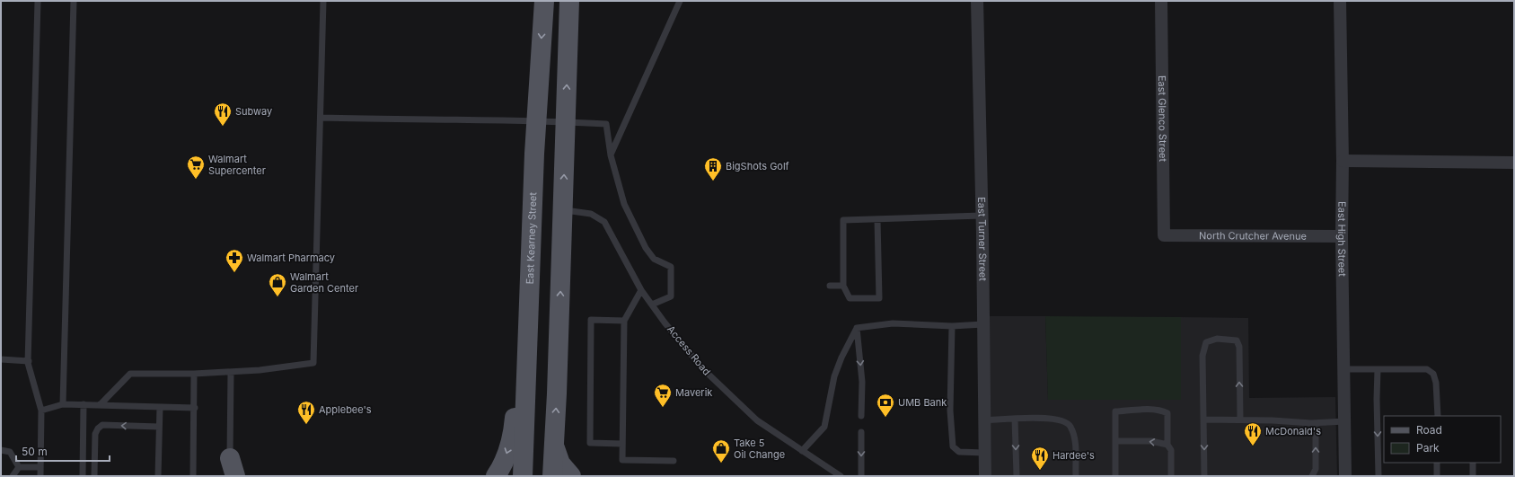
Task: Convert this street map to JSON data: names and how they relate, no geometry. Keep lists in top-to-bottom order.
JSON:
{
  "streets": {
    "main road": ["East Kearney Street"],
    "street": [
      "East Glenco Street",
      "North Crutcher Avenue",
      "East Turner Street",
      "East High Street"
    ],
    "lane": ["Access Road"]
  },
  "crossings": [
    ["East Glenco Street", "North Crutcher Avenue"],
    ["North Crutcher Avenue", "East High Street"]
  ],
  "places": {
    "restaurant": [
      "Subway",
      "Applebee's",
      "McDonald's",
      "Hardee's"
    ],
    "supermarket": ["Walmart Supercenter", "Maverik"],
    "building": ["BigShots Golf"],
    "pharmacy": ["Walmart Pharmacy"],
    "shop": ["Walmart Garden Center", "Take 5 Oil Change"],
    "bank": ["UMB Bank"]
  },
  "legend": ["Road", "Park"],
  "scale_bar": "50 m"
}
